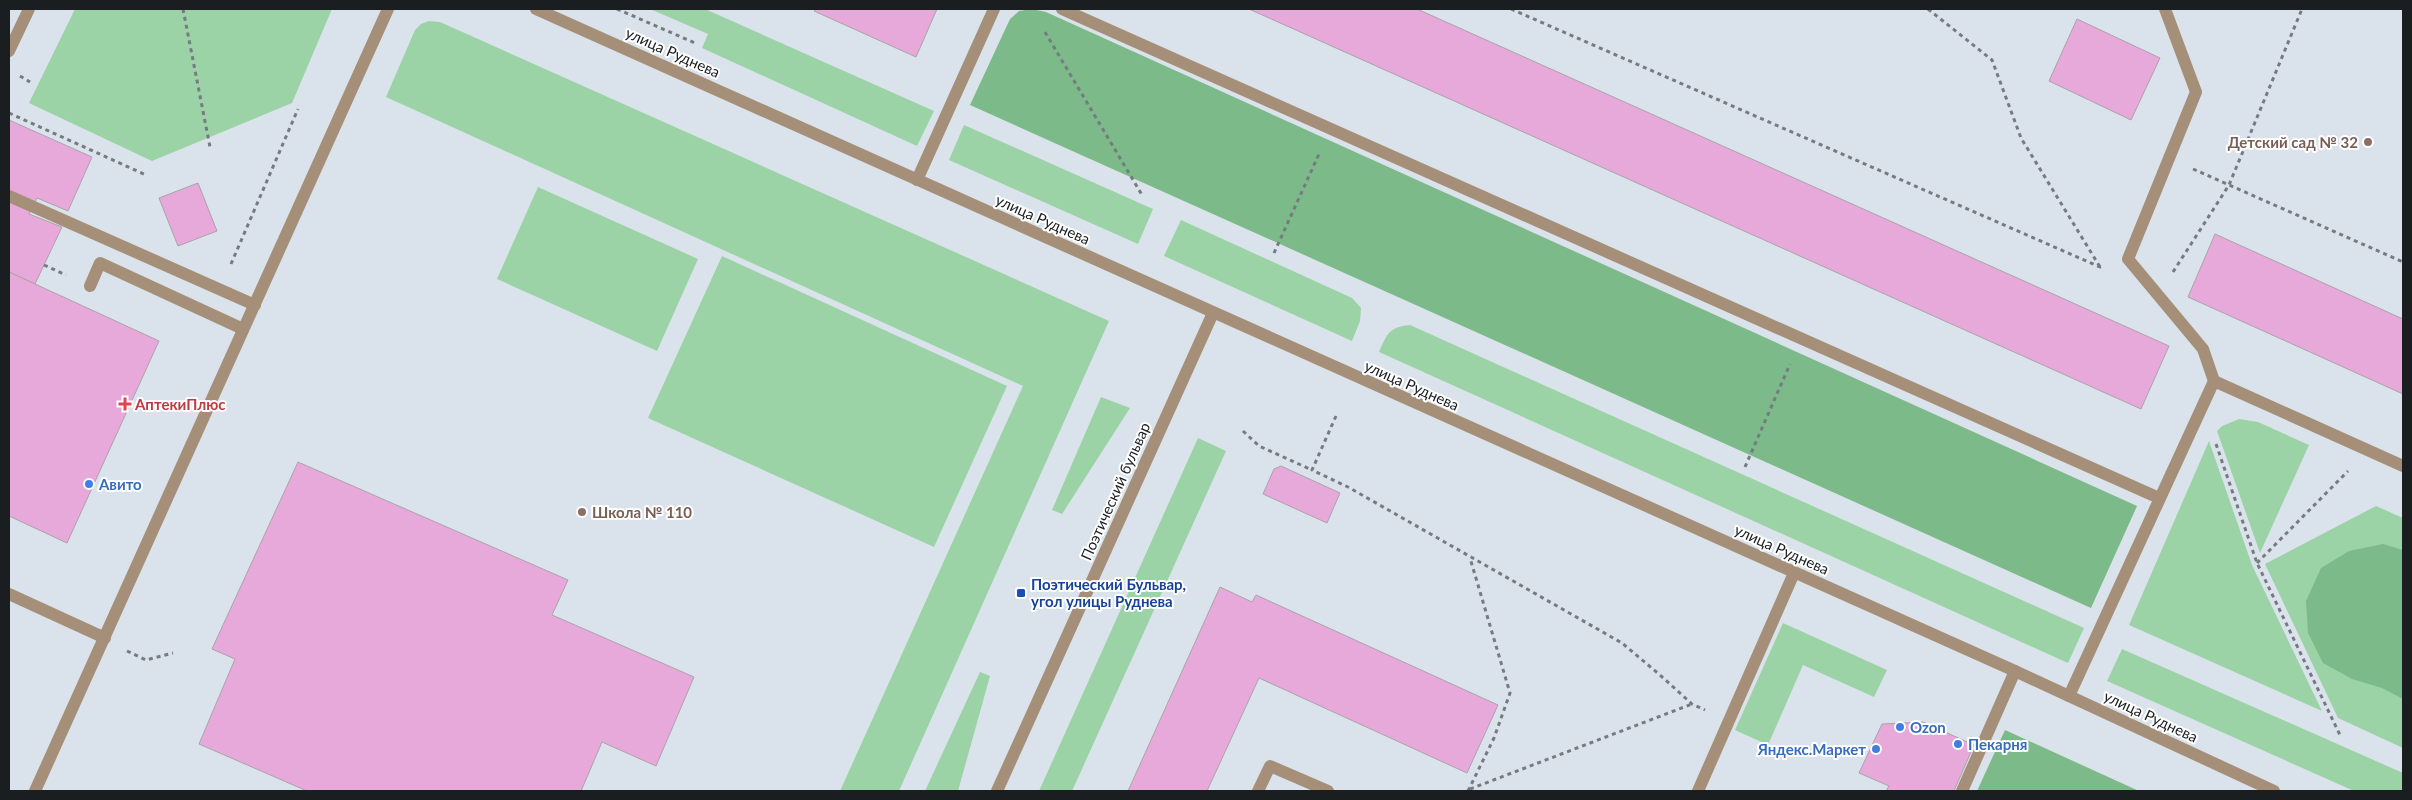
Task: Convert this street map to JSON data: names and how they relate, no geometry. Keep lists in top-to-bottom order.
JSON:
{
  "streets": {
    "street": ["улица Руднева", "Поэтический бульвар"]
  },
  "crossings": [
    ["улица Руднева", "Поэтический бульвар"]
  ],
  "places": {
    "other": [
      "Детский сад № 32",
      "Авито",
      "Школа № 110",
      "Ozon",
      "Пекарня",
      "Яндекс.Маркет"
    ],
    "health": ["АптекиПлюс"],
    "transit": ["Поэтический Бульвар, угол улицы Руднева"]
  }
}
